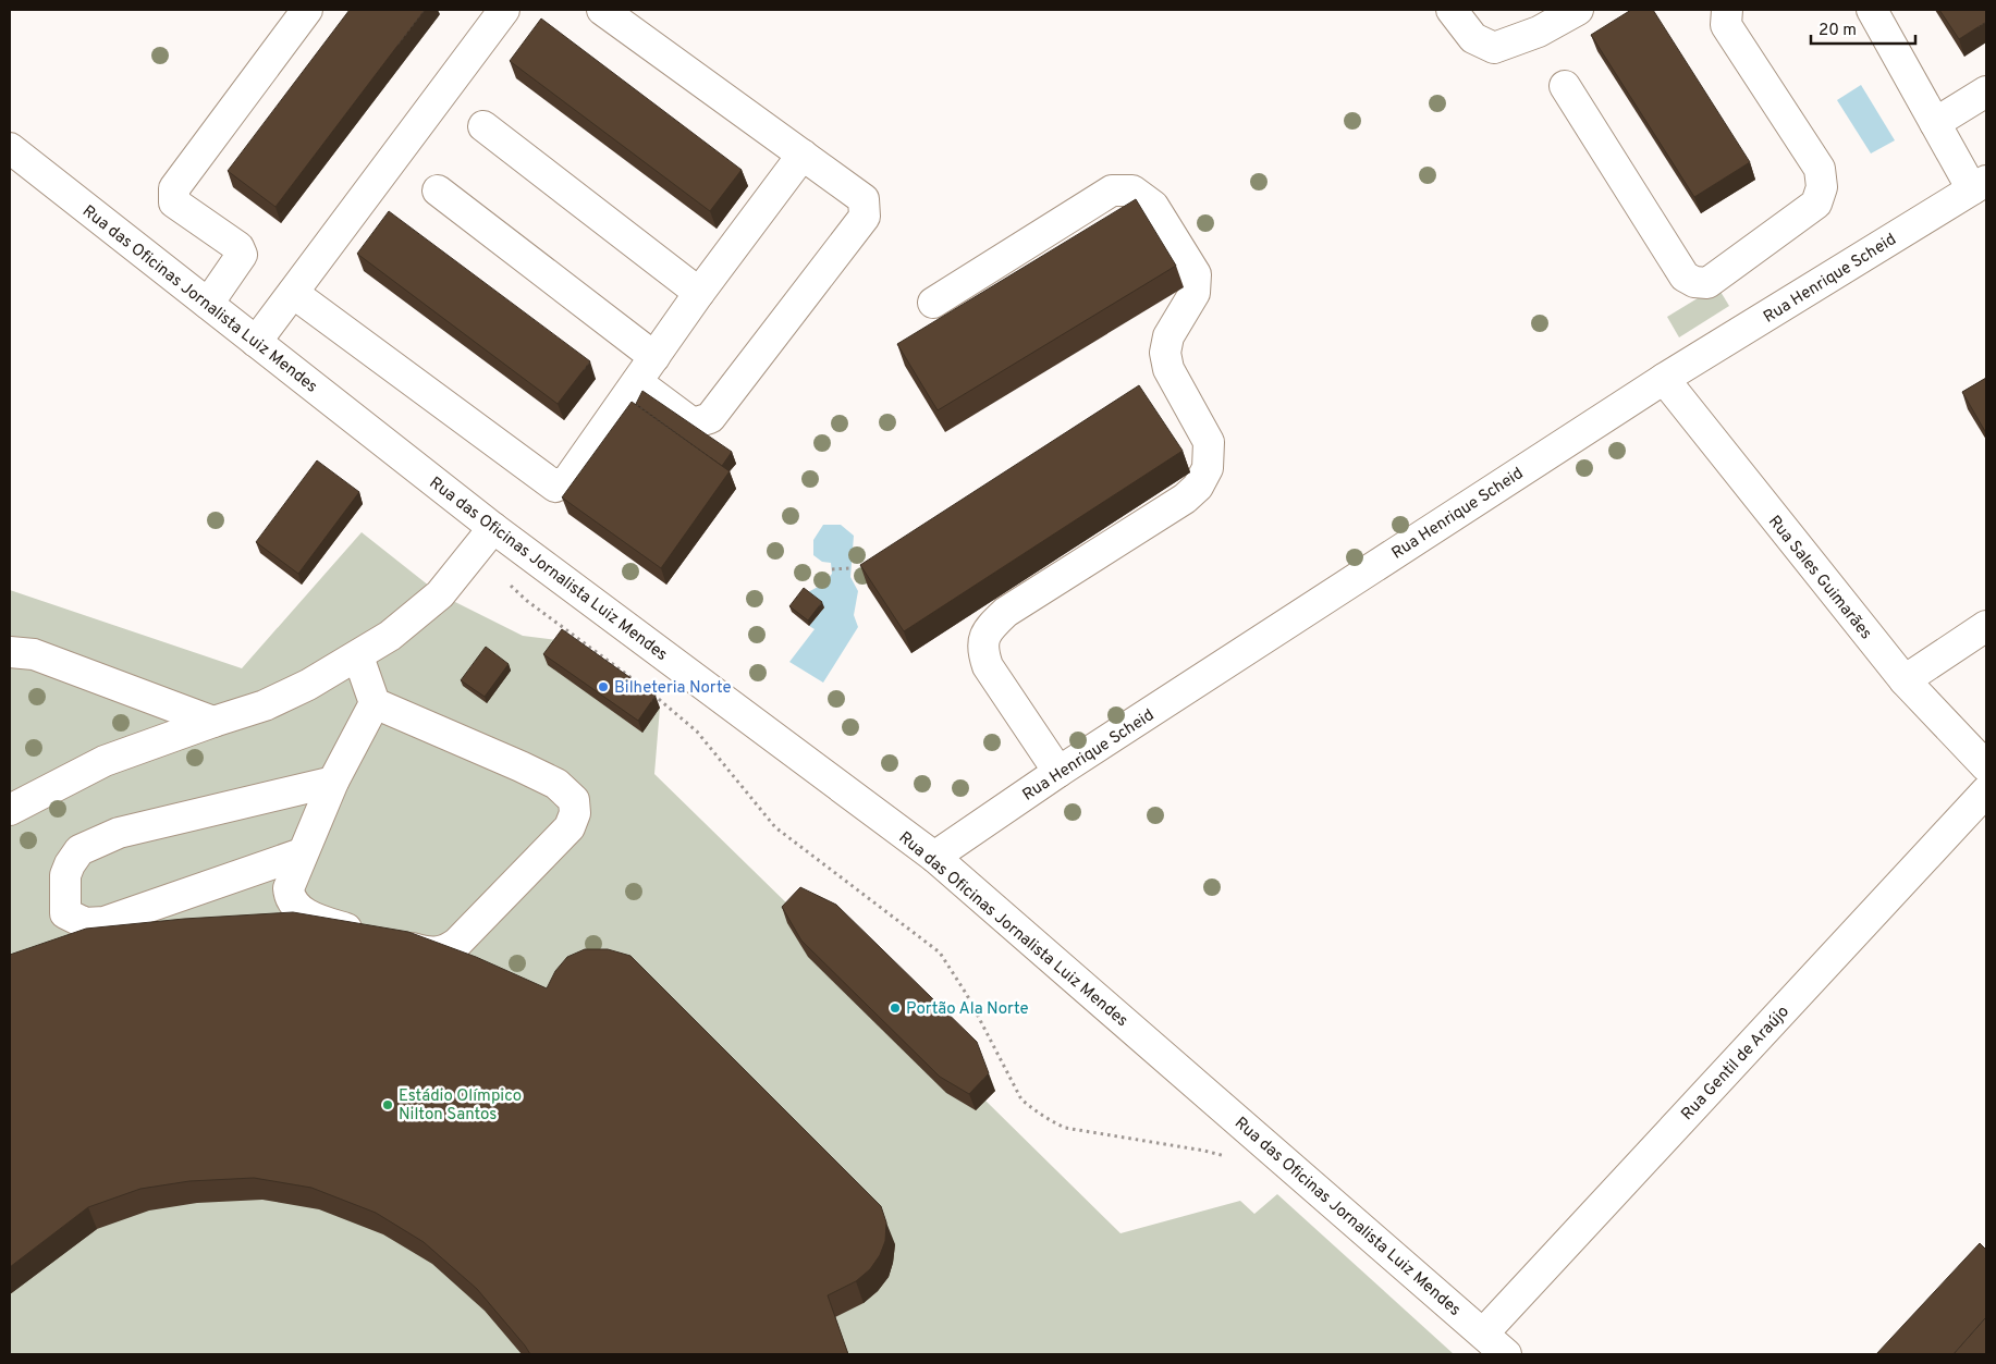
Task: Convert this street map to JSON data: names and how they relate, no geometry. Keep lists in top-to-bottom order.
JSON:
{
  "streets": {
    "street": [
      "Rua Henrique Scheid",
      "Rua das Oficinas Jornalista Luiz Mendes",
      "Rua Sales Guimarães",
      "Rua Gentil de Araújo"
    ]
  },
  "crossings": [
    ["Rua Henrique Scheid", "Rua das Oficinas Jornalista Luiz Mendes"],
    ["Rua Henrique Scheid", "Rua Sales Guimarães"],
    ["Rua das Oficinas Jornalista Luiz Mendes", "Rua Gentil de Araújo"]
  ],
  "places": ["Bilheteria Norte", "Portão Ala Norte", "Estádio Olímpico Nilton Santos"],
  "scale_bar": "20 m"
}
